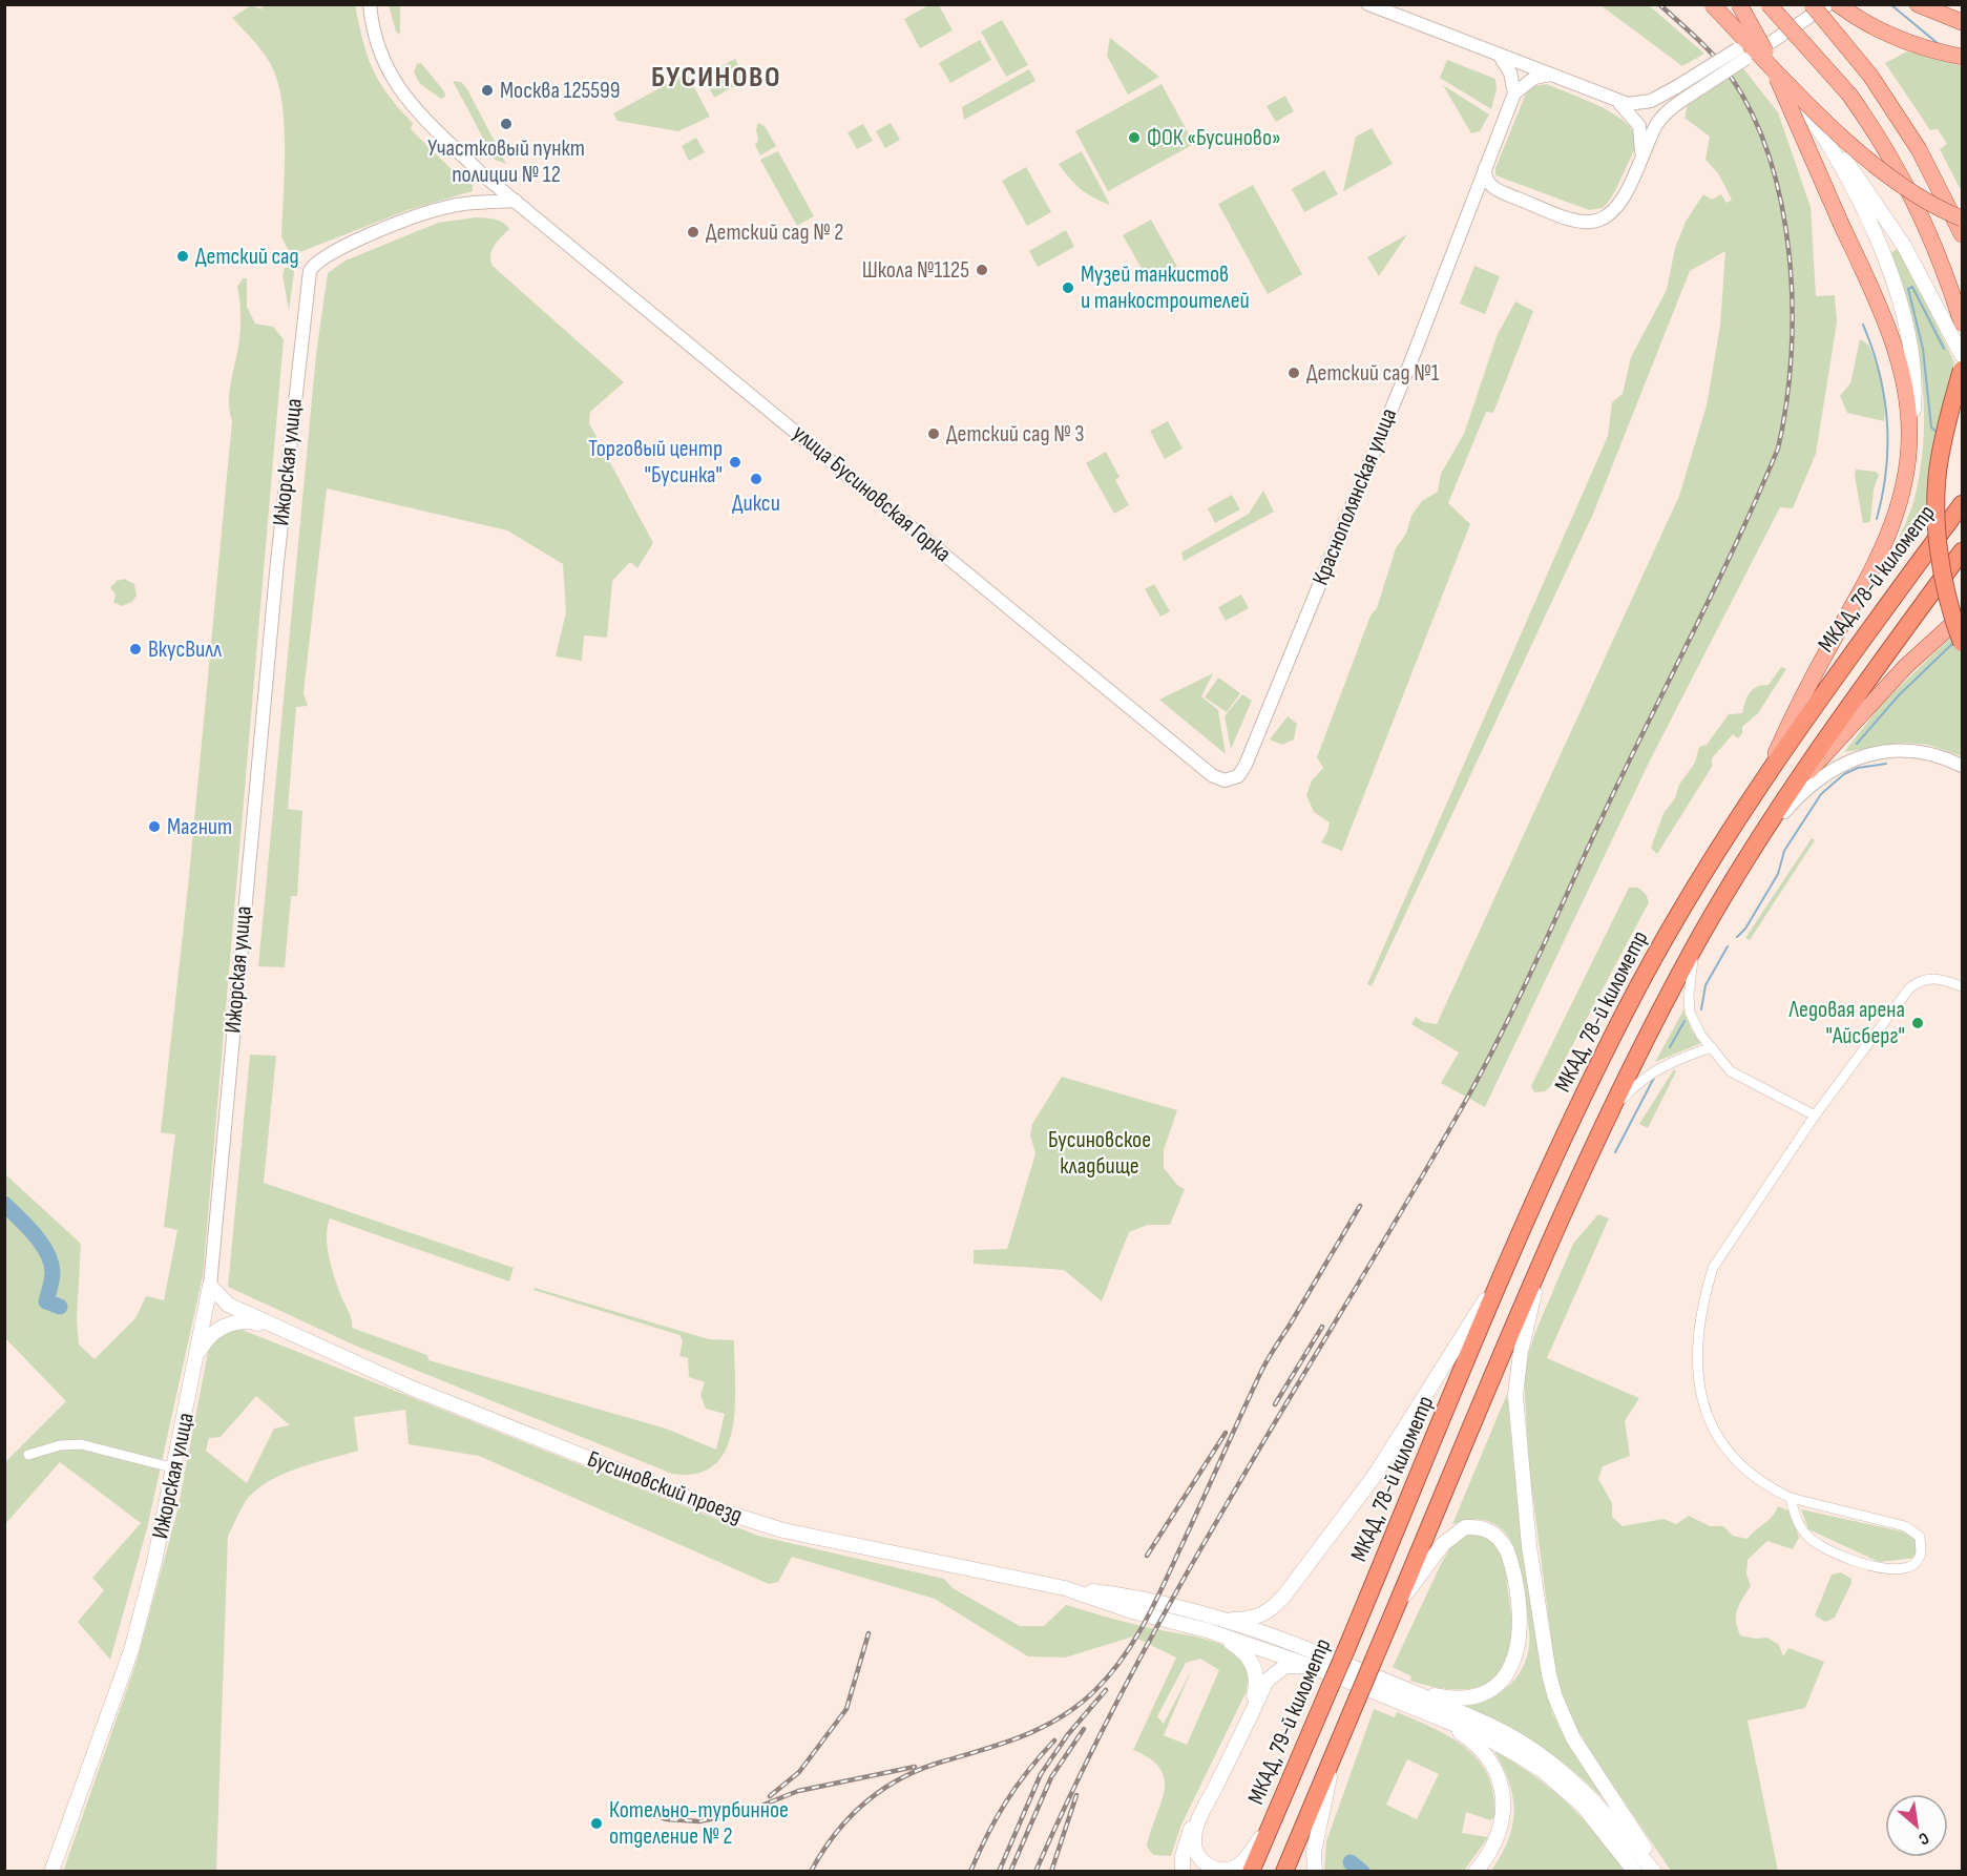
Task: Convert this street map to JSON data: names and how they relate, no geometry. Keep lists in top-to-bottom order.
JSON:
{
  "streets": {
    "highway": ["МКАД, 78-й километр", "МКАД, 79-й километр"],
    "main road": ["Ижорская улица", "Бусиновский проезд"],
    "street": ["улица Бусиновская Горка", "Краснополянская улица"]
  },
  "crossings": [
    ["Ижорская улица", "улица Бусиновская Горка"],
    ["улица Бусиновская Горка", "Краснополянская улица"],
    ["МКАД, 78-й километр", "МКАД, 79-й километр"]
  ],
  "districts": ["БУСИНОВО"],
  "parks": ["Бусиновское кладбище"],
  "places": [
    "Москва 125599",
    "Участковый пункт полиции № 12",
    "ФОК «Бусиново»",
    "Детский сад № 2",
    "Детский сад",
    "Школа №1125",
    "Музей танкистов и танкостроителей",
    "Детский сад №1",
    "Детский сад № 3",
    "Торговый центр \"Бусинка\"",
    "Дикси",
    "ВкусВилл",
    "Магнит",
    "Ледовая арена \"Айсберг\"",
    "Котельно-турбинное отделение № 2"
  ],
  "north": "bottom right"
}
